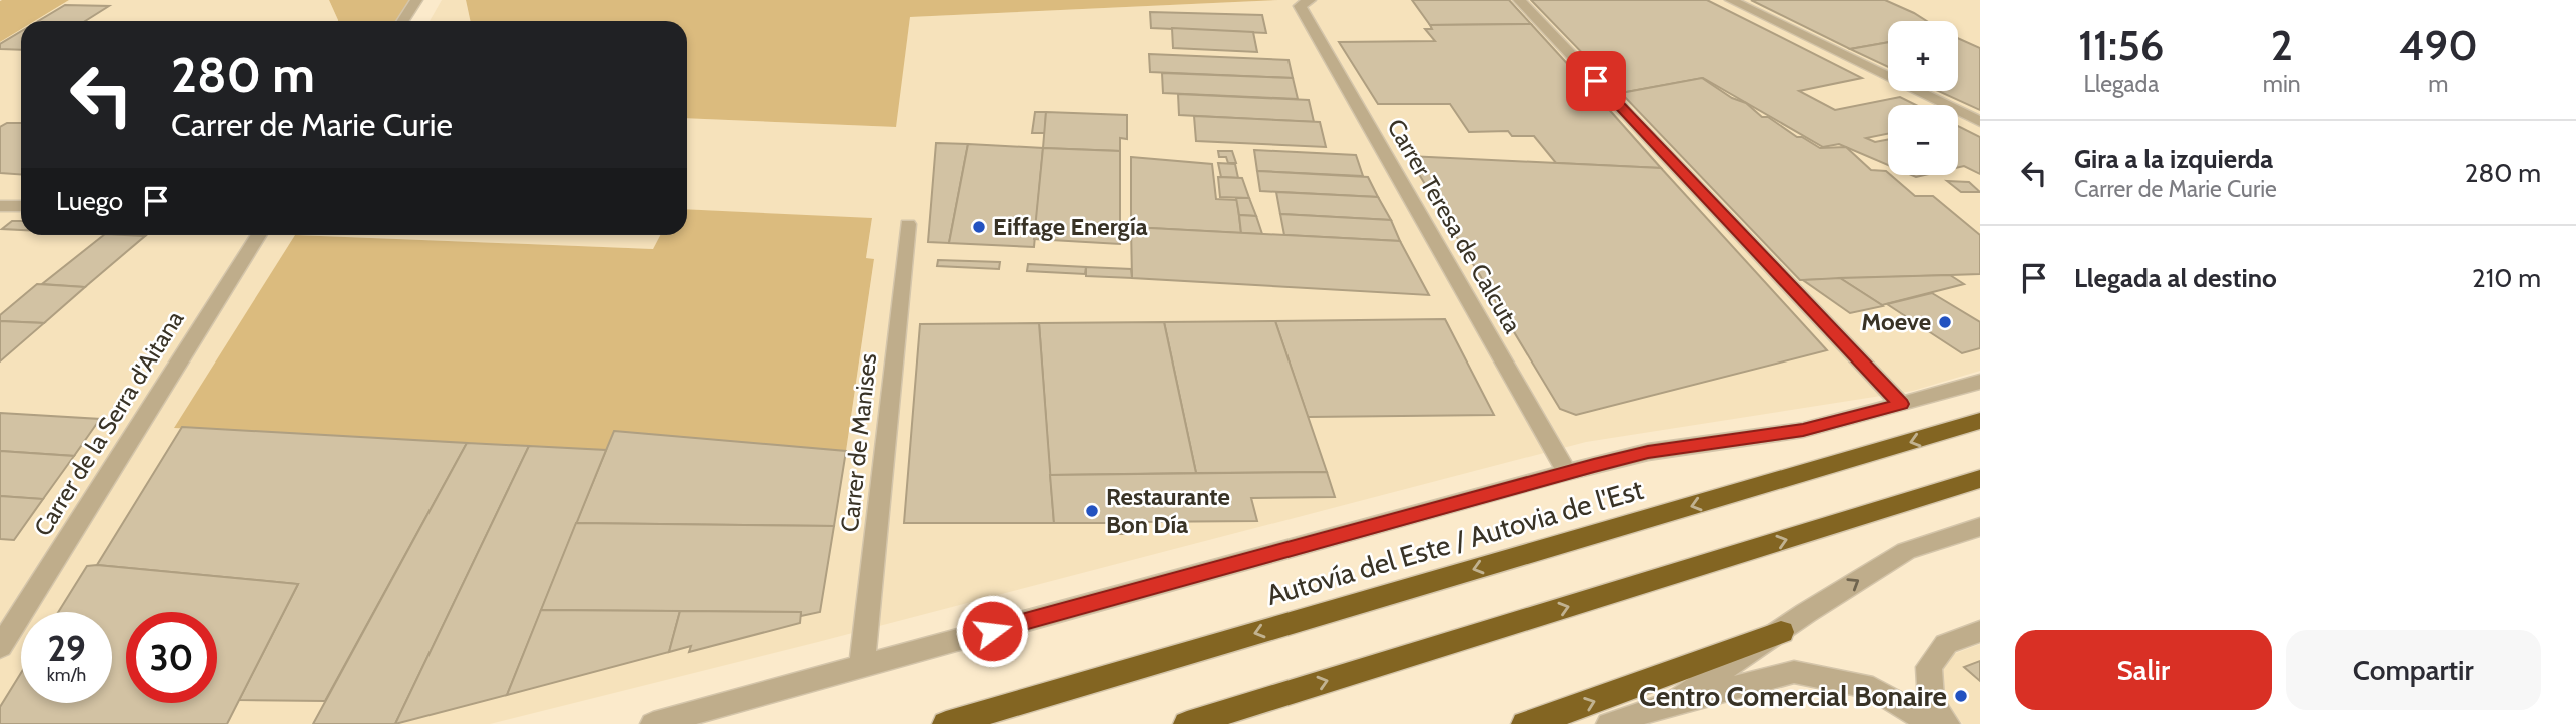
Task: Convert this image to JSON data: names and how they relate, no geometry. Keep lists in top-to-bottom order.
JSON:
{
  "streets": {
    "highway": ["Autovía del Este / Autovia de l'Est"],
    "street": ["Carrer Teresa de Calcuta", "Carrer de la Serra d'Aitana", "Carrer de Manises"]
  },
  "places": [
    "Eiffage Energía",
    "Moeve",
    "Restaurante Bon Día",
    "Centro Comercial Bonaire"
  ],
  "page": {
    "eta": [
      "11:56",
      "Llegada",
      "2",
      "min",
      "490",
      "m"
    ],
    "map_buttons": ["+", "−"],
    "turn": ["280 m", "Carrer de Marie Curie"],
    "list": [
      {
        "name": "Gira a la izquierda",
        "note": "Carrer de Marie Curie",
        "value": "280 m"
      },
      {
        "name": "Llegada al destino",
        "value": "210 m"
      }
    ],
    "then": "Luego",
    "speed": "29 km/h",
    "limit": "30",
    "buttons": ["Salir", "Compartir"]
  }
}
